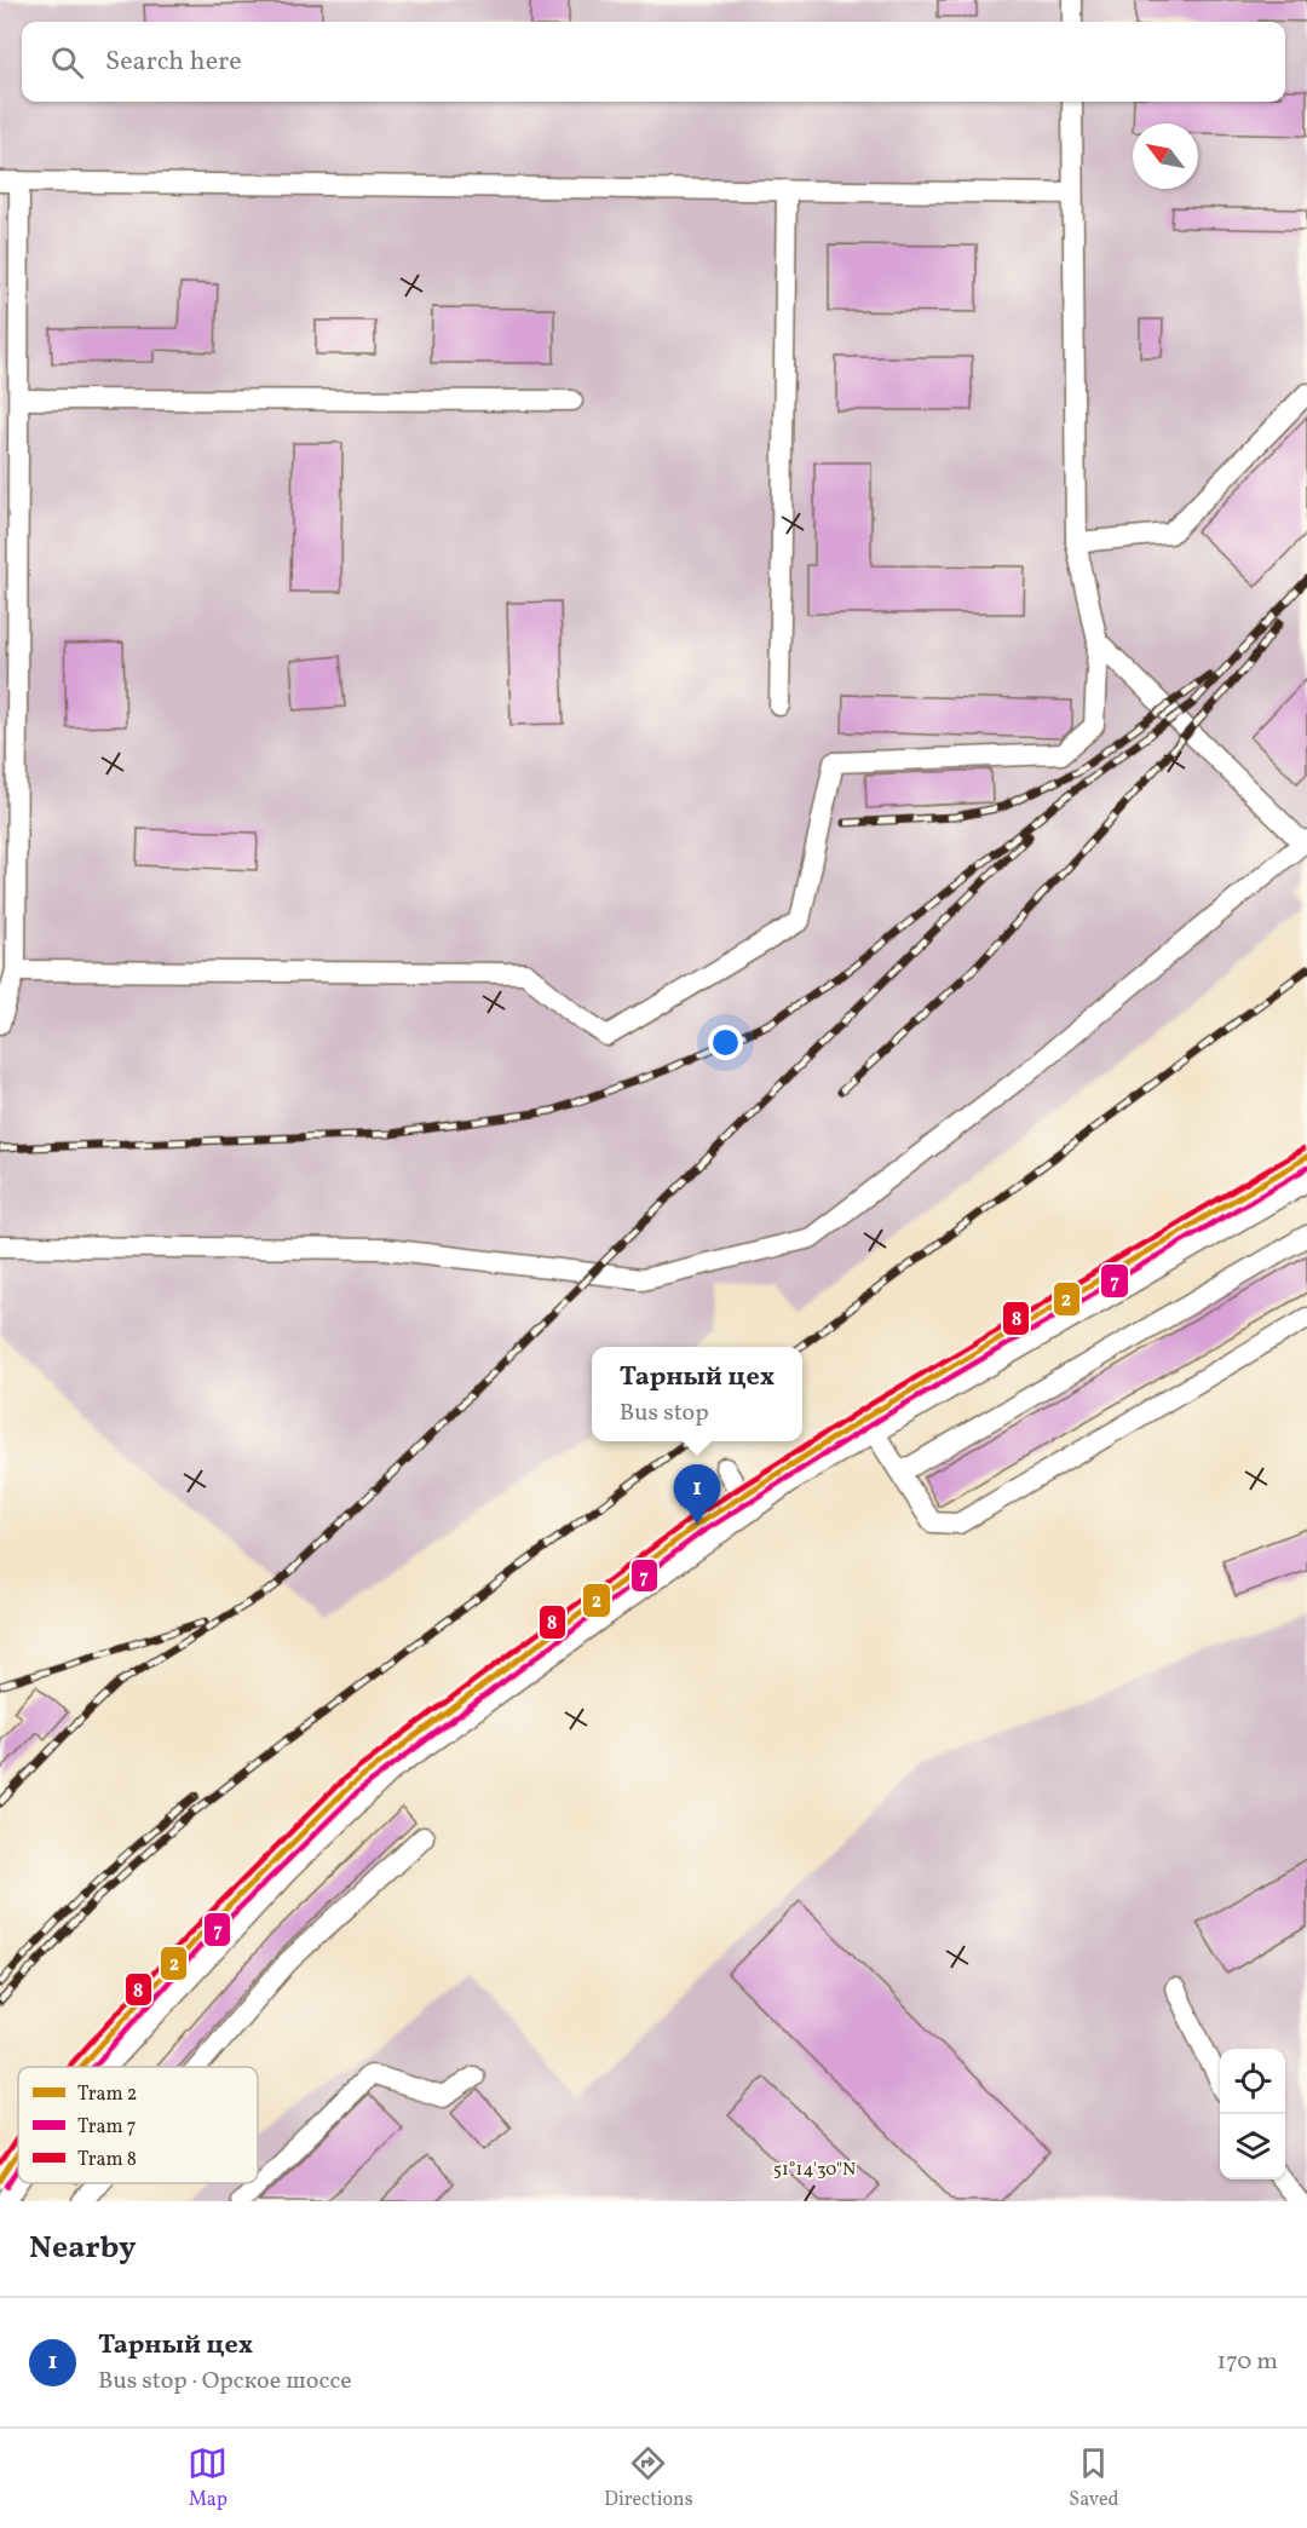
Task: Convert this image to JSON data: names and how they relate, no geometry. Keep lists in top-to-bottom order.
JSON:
{
  "lines": ["tram line 8", "tram line 2", "tram line 7"],
  "legend": ["Tram 2", "Tram 7", "Tram 8"],
  "north": "top left",
  "page": {
    "search": "Search here",
    "popup": ["Тарный цех", "Bus stop"],
    "pins": "1",
    "heading": "Nearby",
    "list": [
      {
        "mark": "1",
        "name": "Тарный цех",
        "note": "Bus stop · Орское шоссе",
        "value": "170 m"
      }
    ],
    "nav": ["Map", "Directions", "Saved"]
  },
  "coordinates": ["51°14'30\"N"]
}
